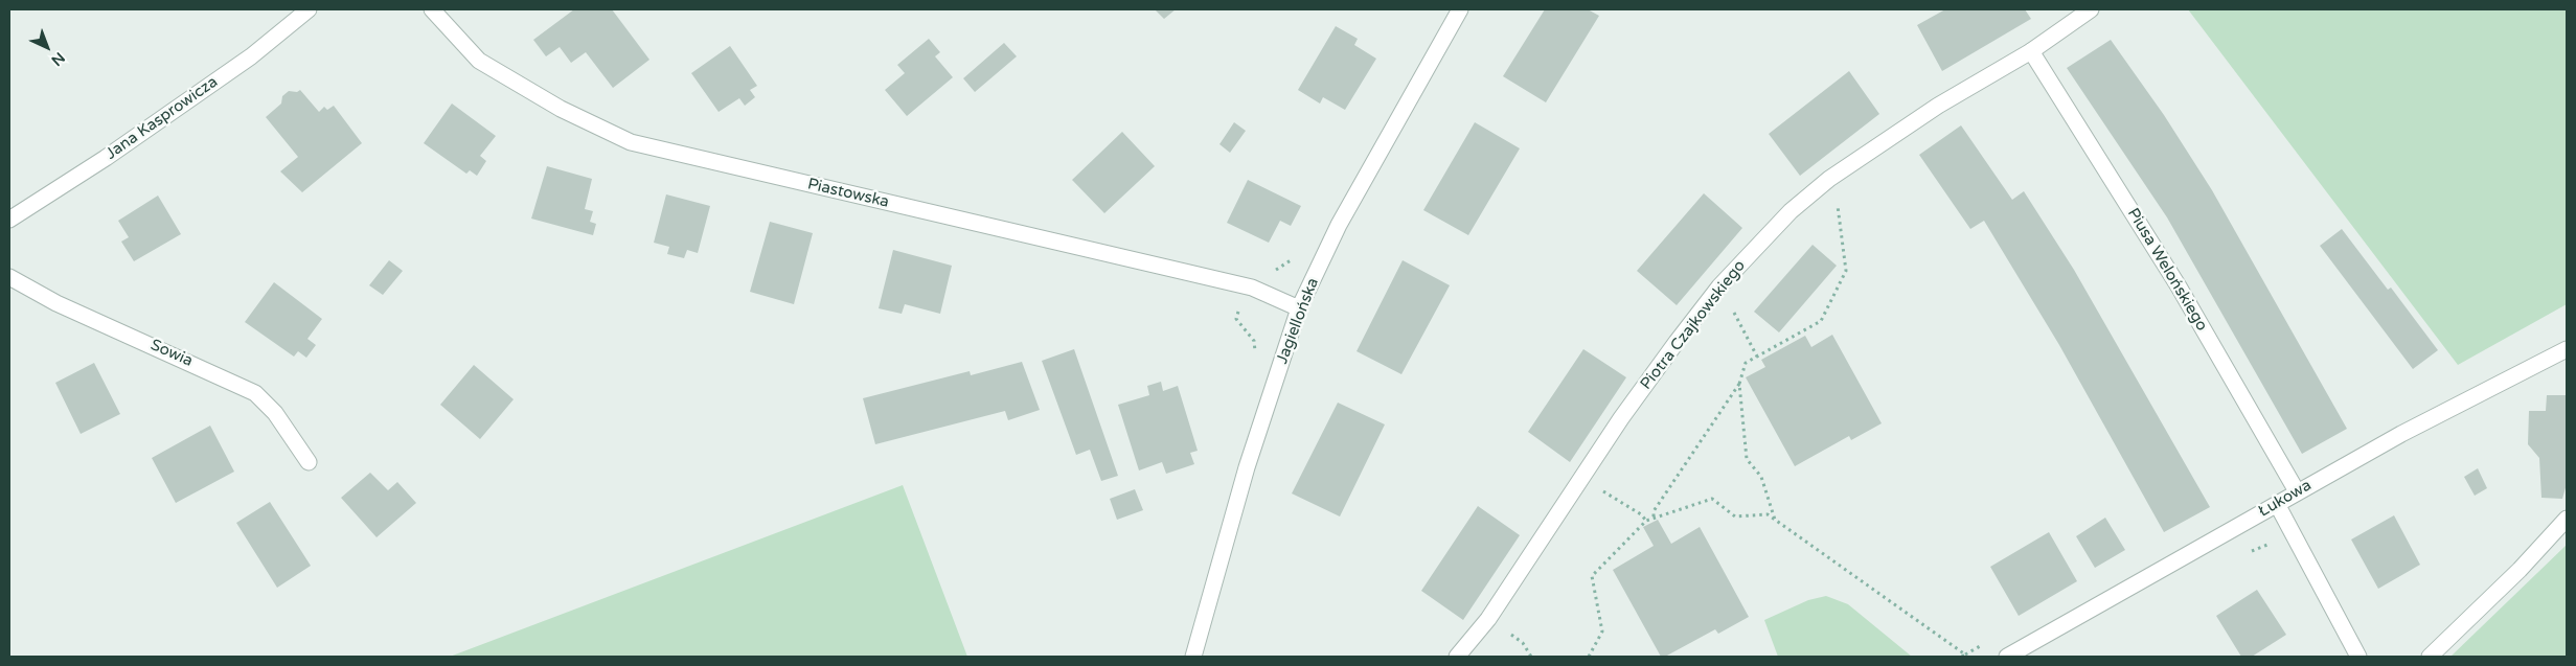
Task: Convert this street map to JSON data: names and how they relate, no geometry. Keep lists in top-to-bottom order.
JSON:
{
  "streets": {
    "street": [
      "Jana Kasprowicza",
      "Piastowska",
      "Piusa Welońskiego",
      "Jagiellońska",
      "Piotra Czajkowskiego",
      "Sowia",
      "Łukowa"
    ]
  },
  "crossings": [
    ["Piastowska", "Jagiellońska"],
    ["Piusa Welońskiego", "Piotra Czajkowskiego"],
    ["Piusa Welońskiego", "Łukowa"]
  ],
  "north": "bottom right"
}
